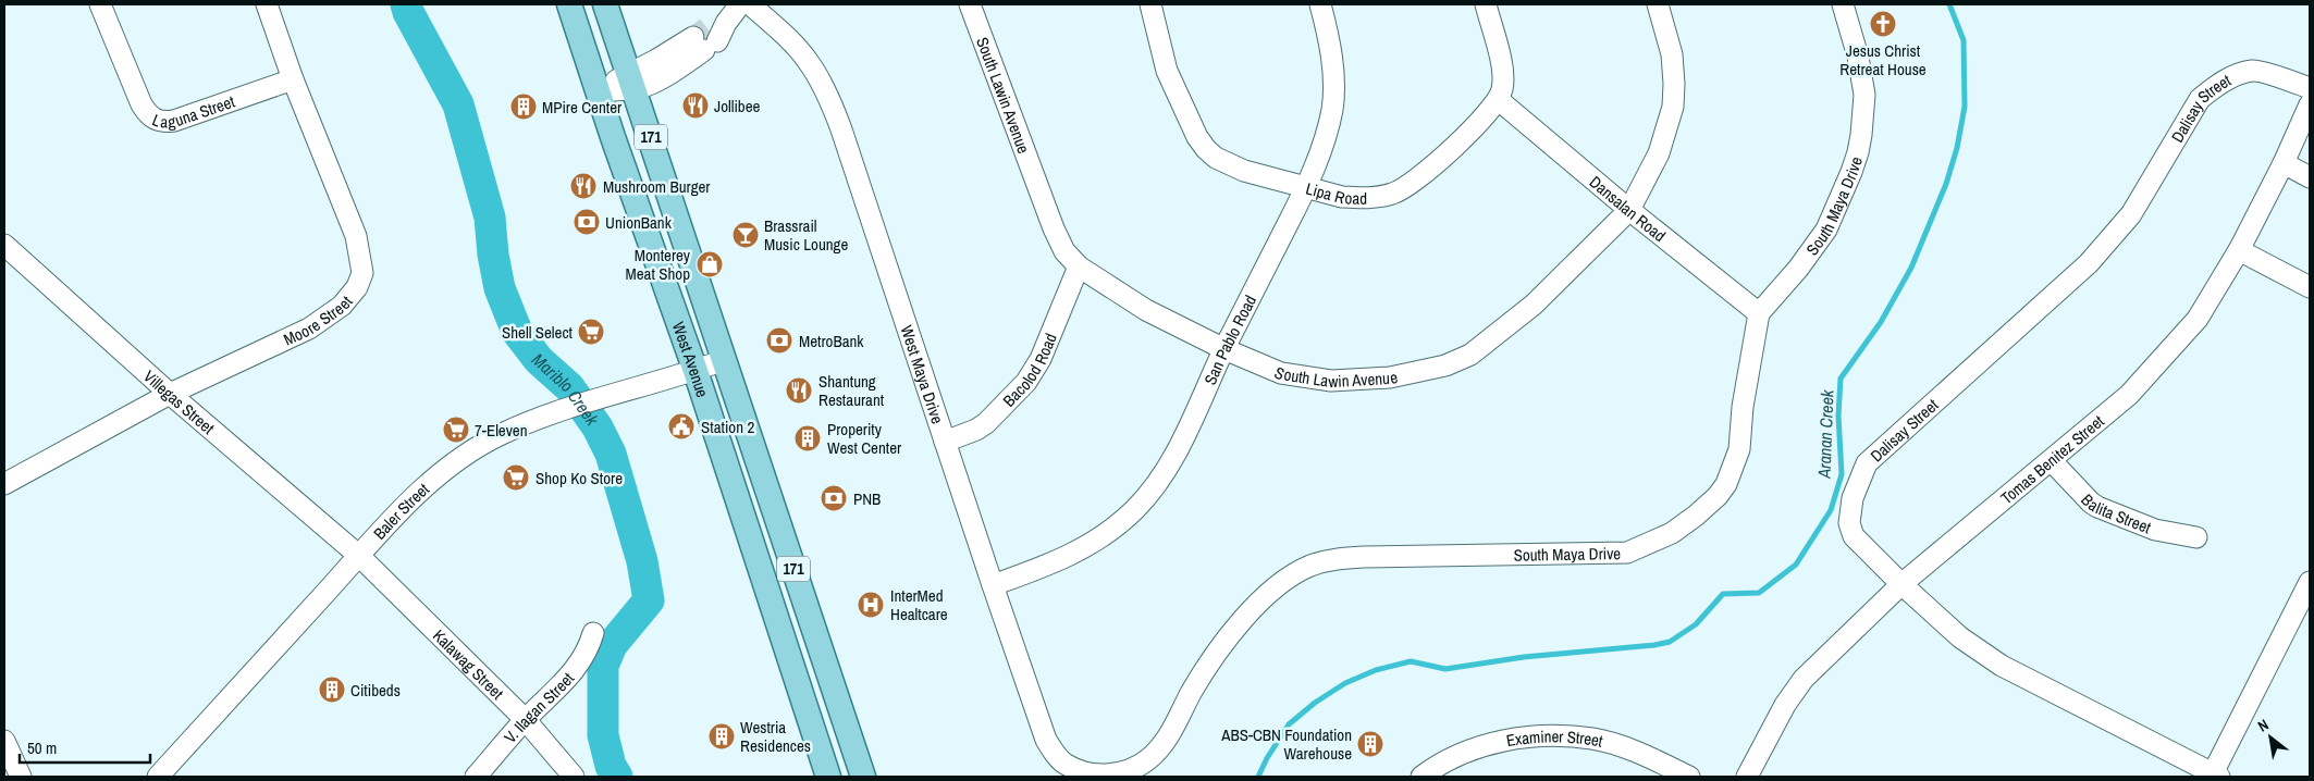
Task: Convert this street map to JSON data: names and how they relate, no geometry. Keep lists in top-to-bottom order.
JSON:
{
  "streets": {
    "main road": ["171", "West Avenue"],
    "street": [
      "South Lawin Avenue",
      "Laguna Street",
      "Dalisay Street",
      "Lipa Road",
      "South Maya Drive",
      "Dansalan Road",
      "Moore Street",
      "San Pablo Road",
      "Bacolod Road",
      "West Maya Drive",
      "Villegas Street",
      "Tomas Benitez Street",
      "Balita Street",
      "Baler Street",
      "Kalawag Street",
      "V. Ilagan Street",
      "Examiner Street"
    ]
  },
  "crossings": [
    ["South Lawin Avenue", "Dansalan Road"],
    ["South Lawin Avenue", "San Pablo Road"],
    ["South Lawin Avenue", "Bacolod Road"],
    ["Laguna Street", "Moore Street"],
    ["Dalisay Street", "Tomas Benitez Street"],
    ["Lipa Road", "Dansalan Road"],
    ["Lipa Road", "San Pablo Road"],
    ["South Maya Drive", "Dansalan Road"],
    ["South Maya Drive", "West Maya Drive"],
    ["Moore Street", "Villegas Street"],
    ["San Pablo Road", "West Maya Drive"],
    ["West Avenue", "Baler Street"],
    ["Bacolod Road", "West Maya Drive"],
    ["Villegas Street", "Baler Street"],
    ["Villegas Street", "Kalawag Street"],
    ["Tomas Benitez Street", "Balita Street"],
    ["Baler Street", "Kalawag Street"],
    ["Kalawag Street", "V. Ilagan Street"]
  ],
  "water": ["Mariblo Creek", "Aranan Creek"],
  "places": {
    "church": ["Jesus Christ Retreat House"],
    "restaurant": ["Jollibee", "Mushroom Burger", "Shantung Restaurant"],
    "building": [
      "MPire Center",
      "Properity West Center",
      "Citibeds",
      "Westria Residences",
      "ABS-CBN Foundation Warehouse"
    ],
    "bank": ["UnionBank", "MetroBank", "PNB"],
    "bar": ["Brassrail Music Lounge"],
    "shop": ["Monterey Meat Shop"],
    "supermarket": ["Shell Select", "7-Eleven", "Shop Ko Store"],
    "public building": ["Station 2"],
    "hospital": ["InterMed Healtcare"]
  },
  "scale_bar": "50 m",
  "north": "top left"
}
